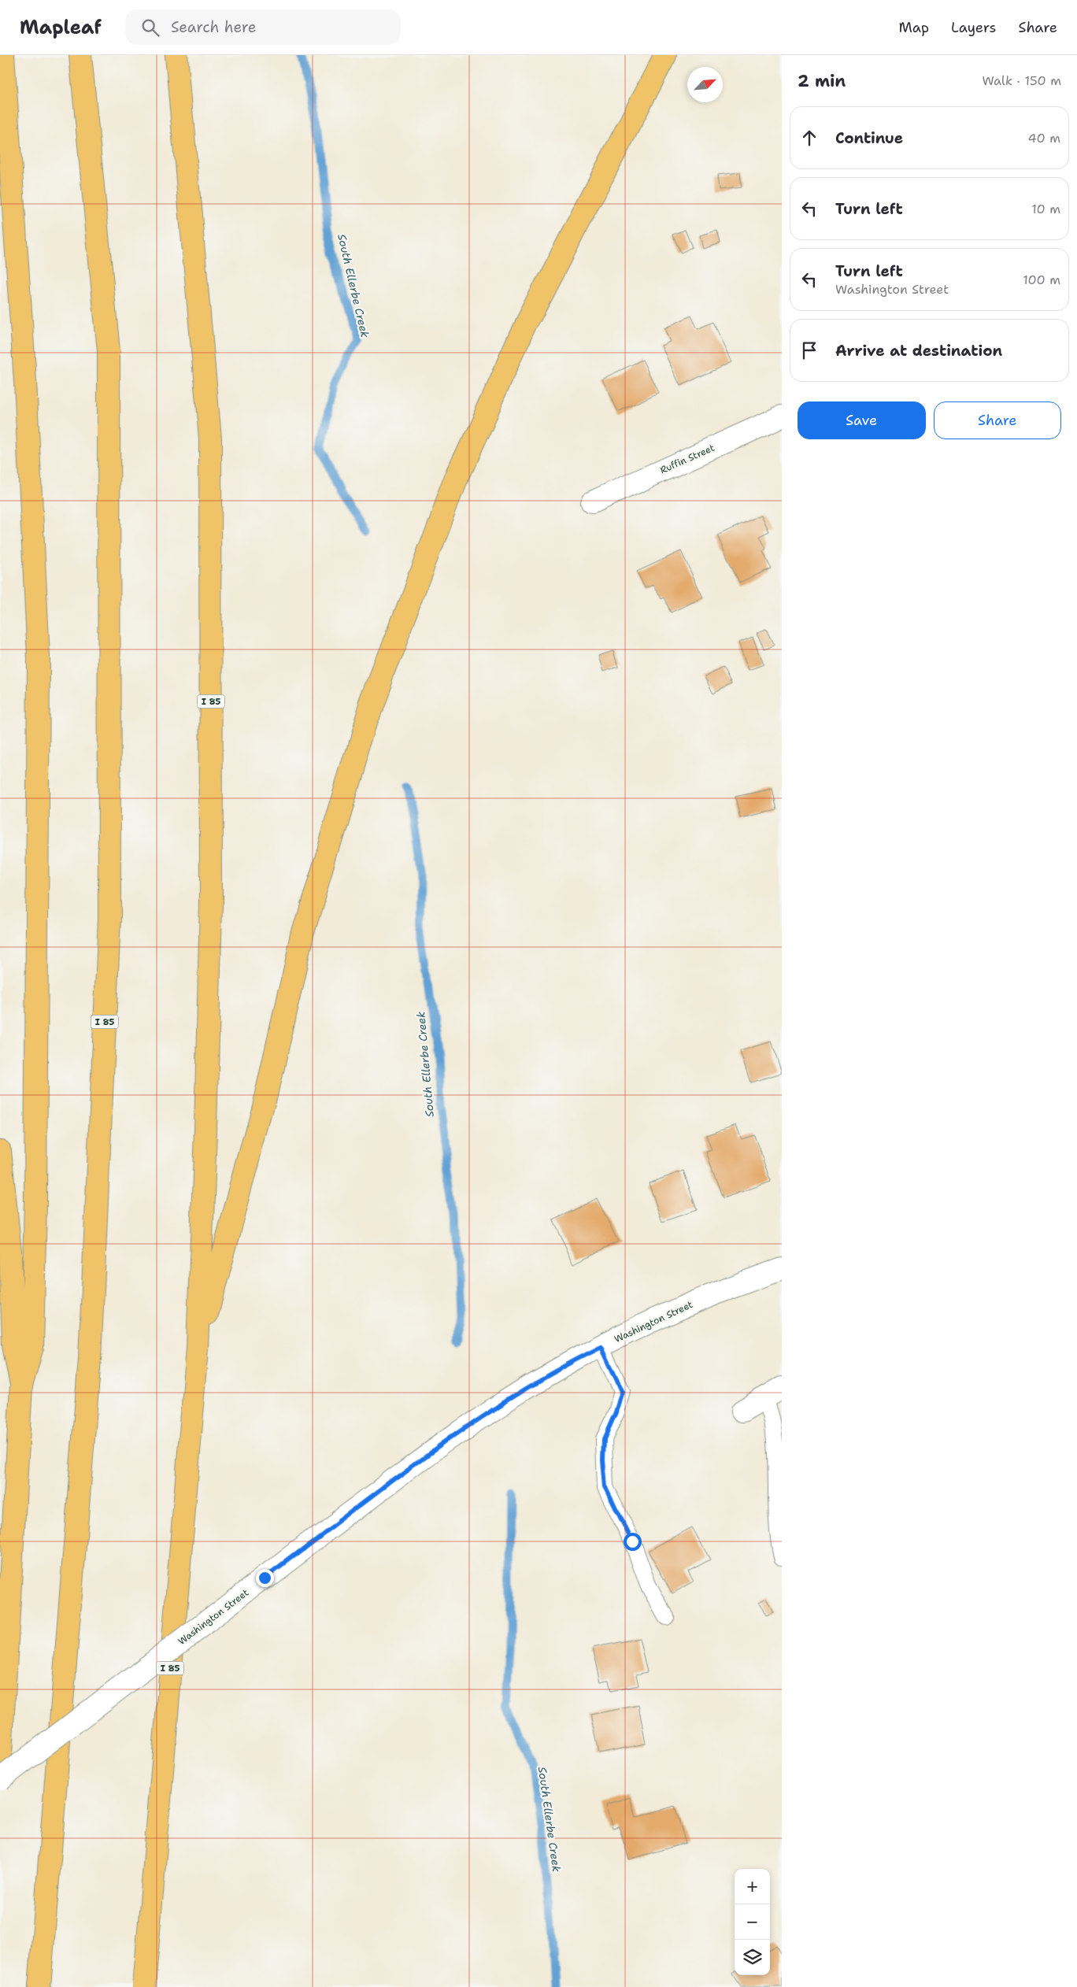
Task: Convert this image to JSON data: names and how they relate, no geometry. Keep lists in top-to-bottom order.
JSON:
{
  "streets": {
    "highway": ["I 85"],
    "street": ["Ruffin Street", "Washington Street"]
  },
  "water": ["South Ellerbe Creek"],
  "north": "top right",
  "page": {
    "header": "Mapleaf",
    "search": "Search here",
    "nav": ["Map", "Layers", "Share"],
    "heading": ["2 min", "Walk · 150 m"],
    "list": [
      ["Continue", "40 m"],
      ["Turn left", "10 m"],
      ["Turn left", "Washington Street", "100 m"],
      "Arrive at destination"
    ],
    "buttons": ["Save", "Share"],
    "map_buttons": ["+", "−"]
  }
}
